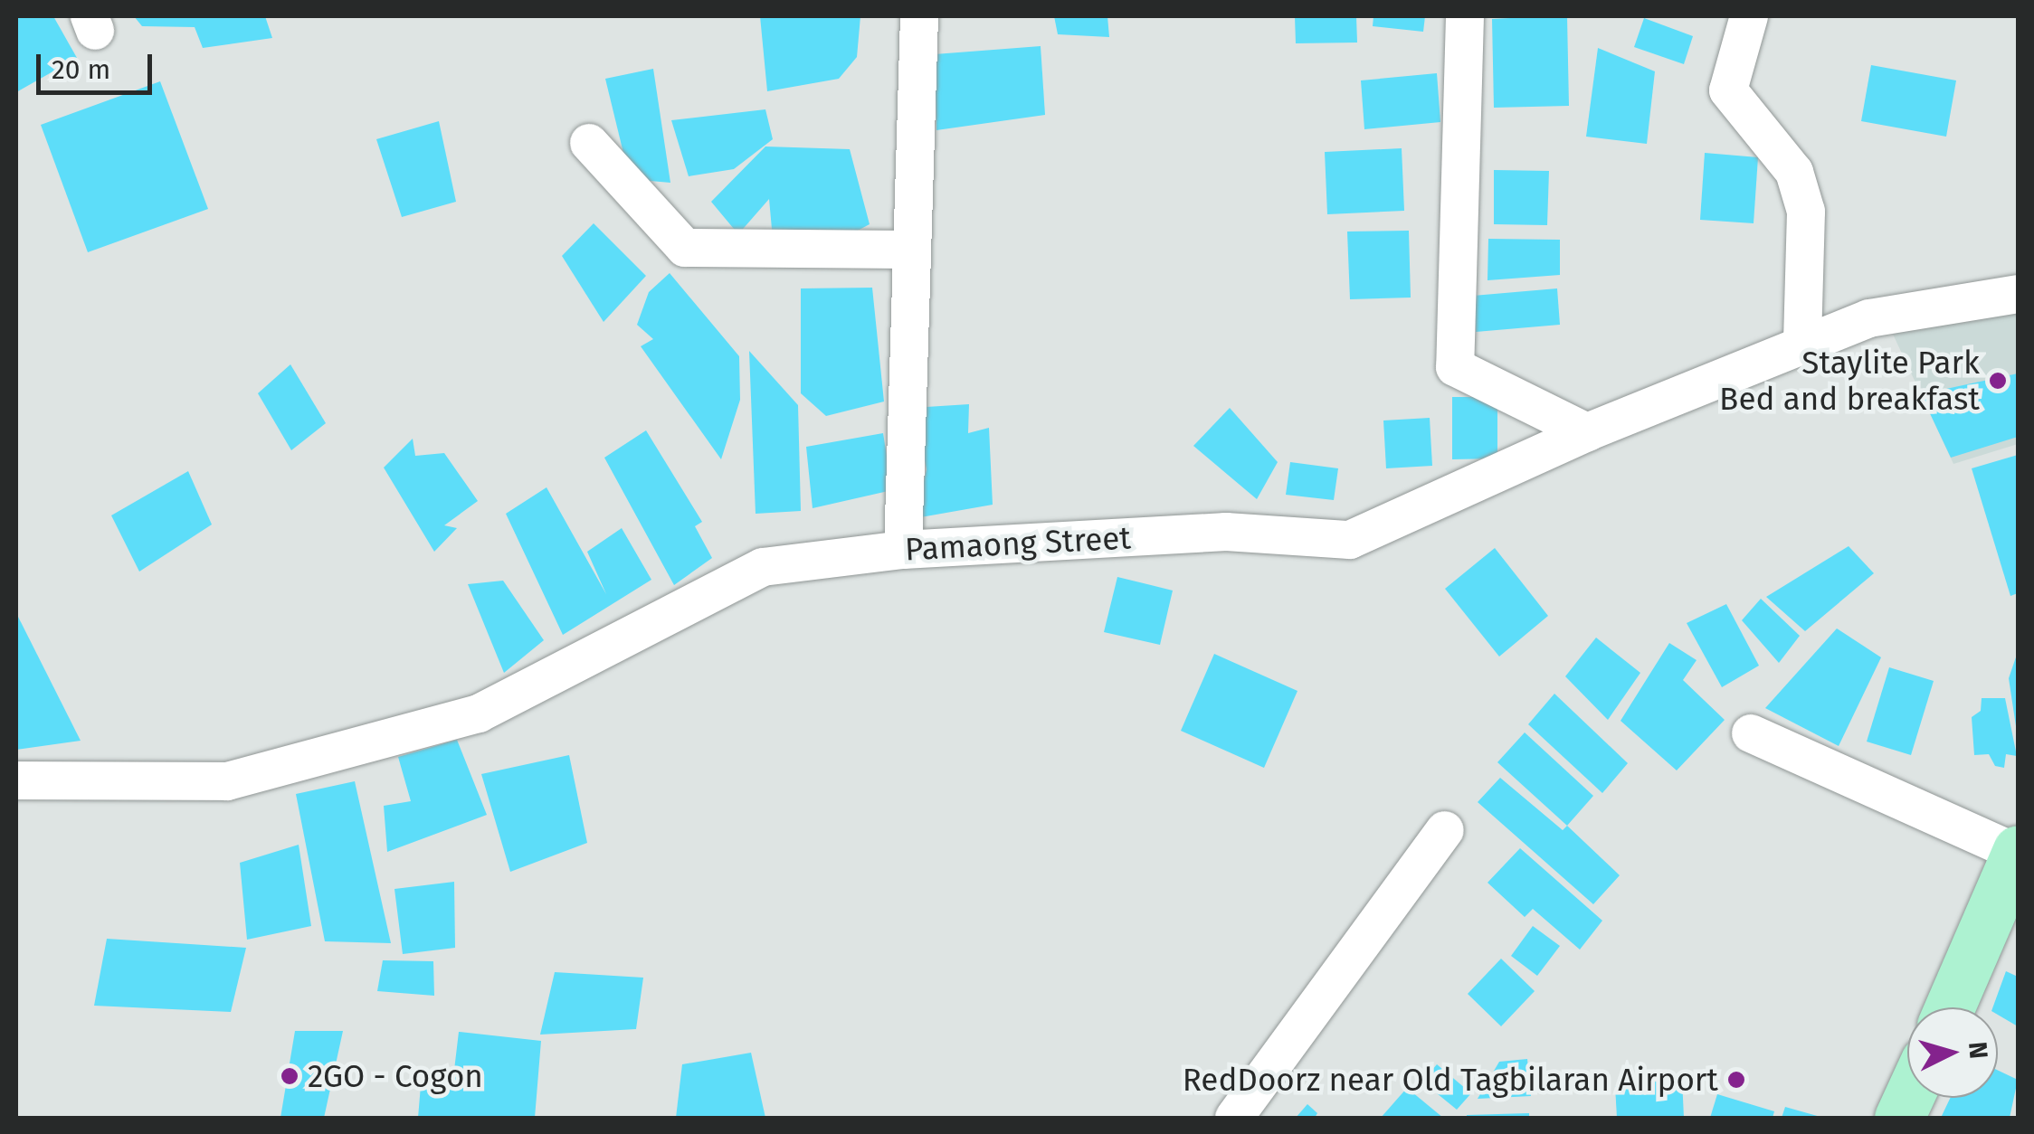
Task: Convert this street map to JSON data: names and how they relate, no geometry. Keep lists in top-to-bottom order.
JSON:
{
  "streets": {
    "street": ["Pamaong Street"]
  },
  "places": ["Staylite Park Bed and breakfast", "2GO - Cogon", "RedDoorz near Old Tagbilaran Airport"],
  "scale_bar": "20 m",
  "north": "right"
}
